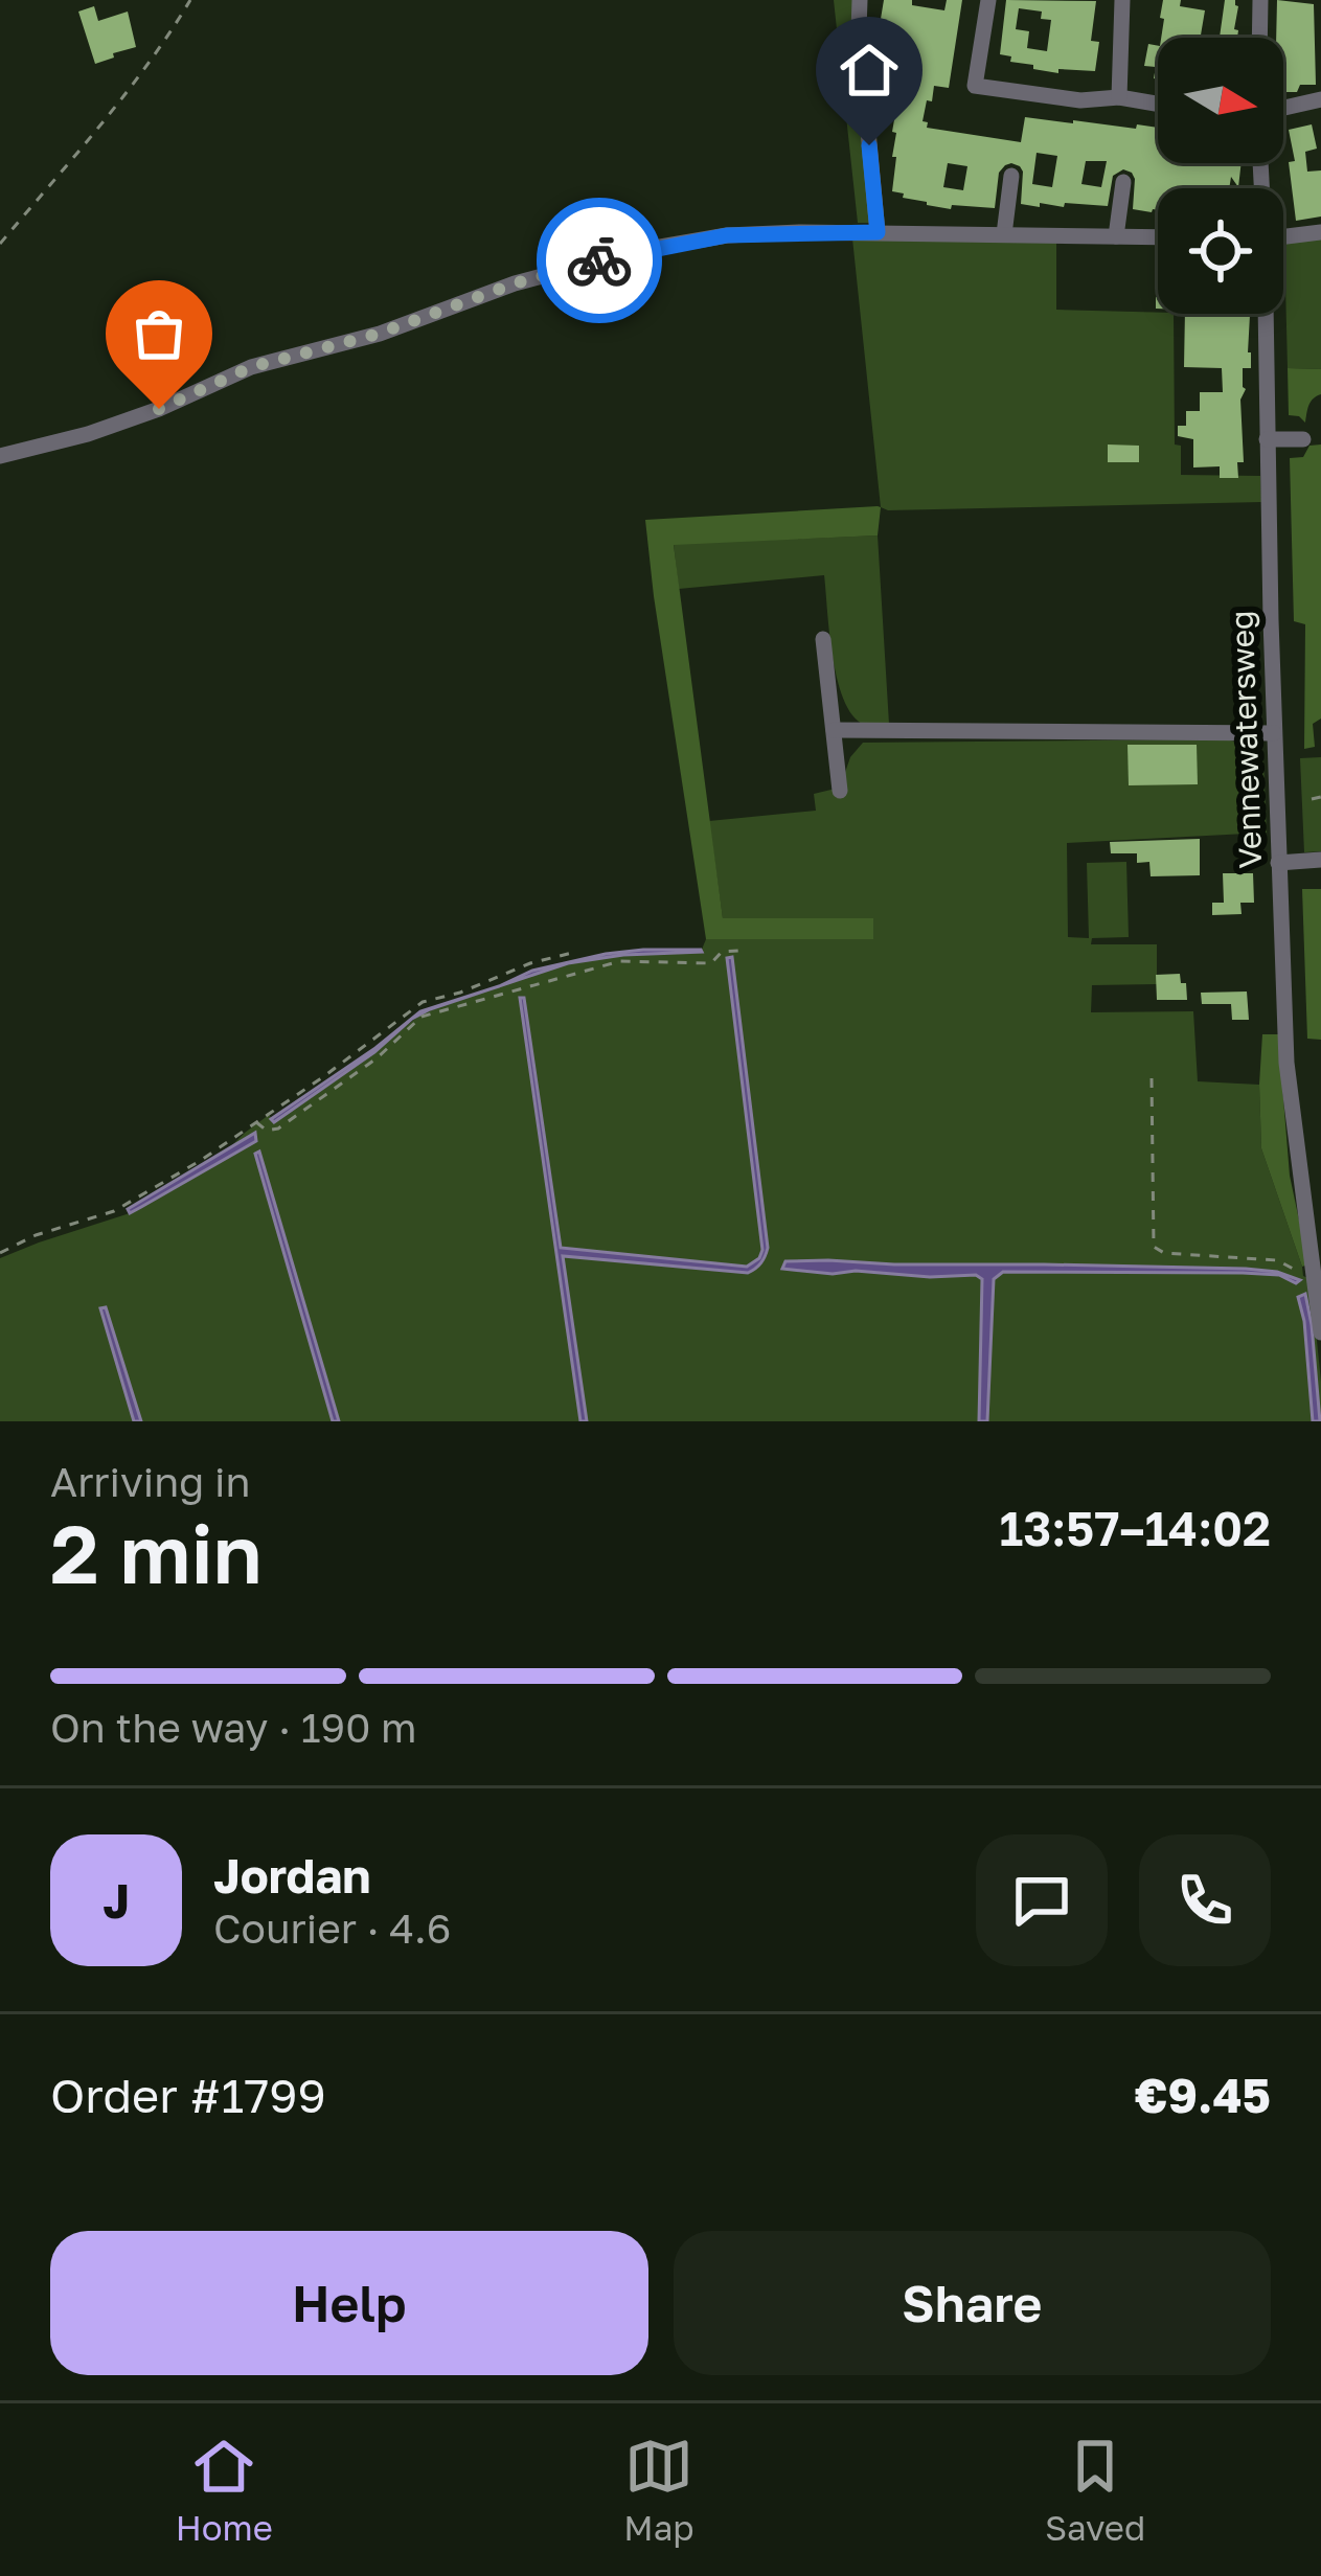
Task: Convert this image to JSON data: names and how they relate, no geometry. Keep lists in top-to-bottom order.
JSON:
{
  "streets": {
    "street": ["Vennewatersweg"]
  },
  "north": "right",
  "page": {
    "heading": ["2 min", "Arriving in", "13:57–14:02"],
    "panel": [
      "Jordan",
      "Courier · 4.6",
      "Order #1799",
      "€9.45"
    ],
    "bar": "On the way · 190 m",
    "round": "J",
    "buttons": ["Help", "Share"],
    "tabs": ["Home", "Map", "Saved"]
  }
}
